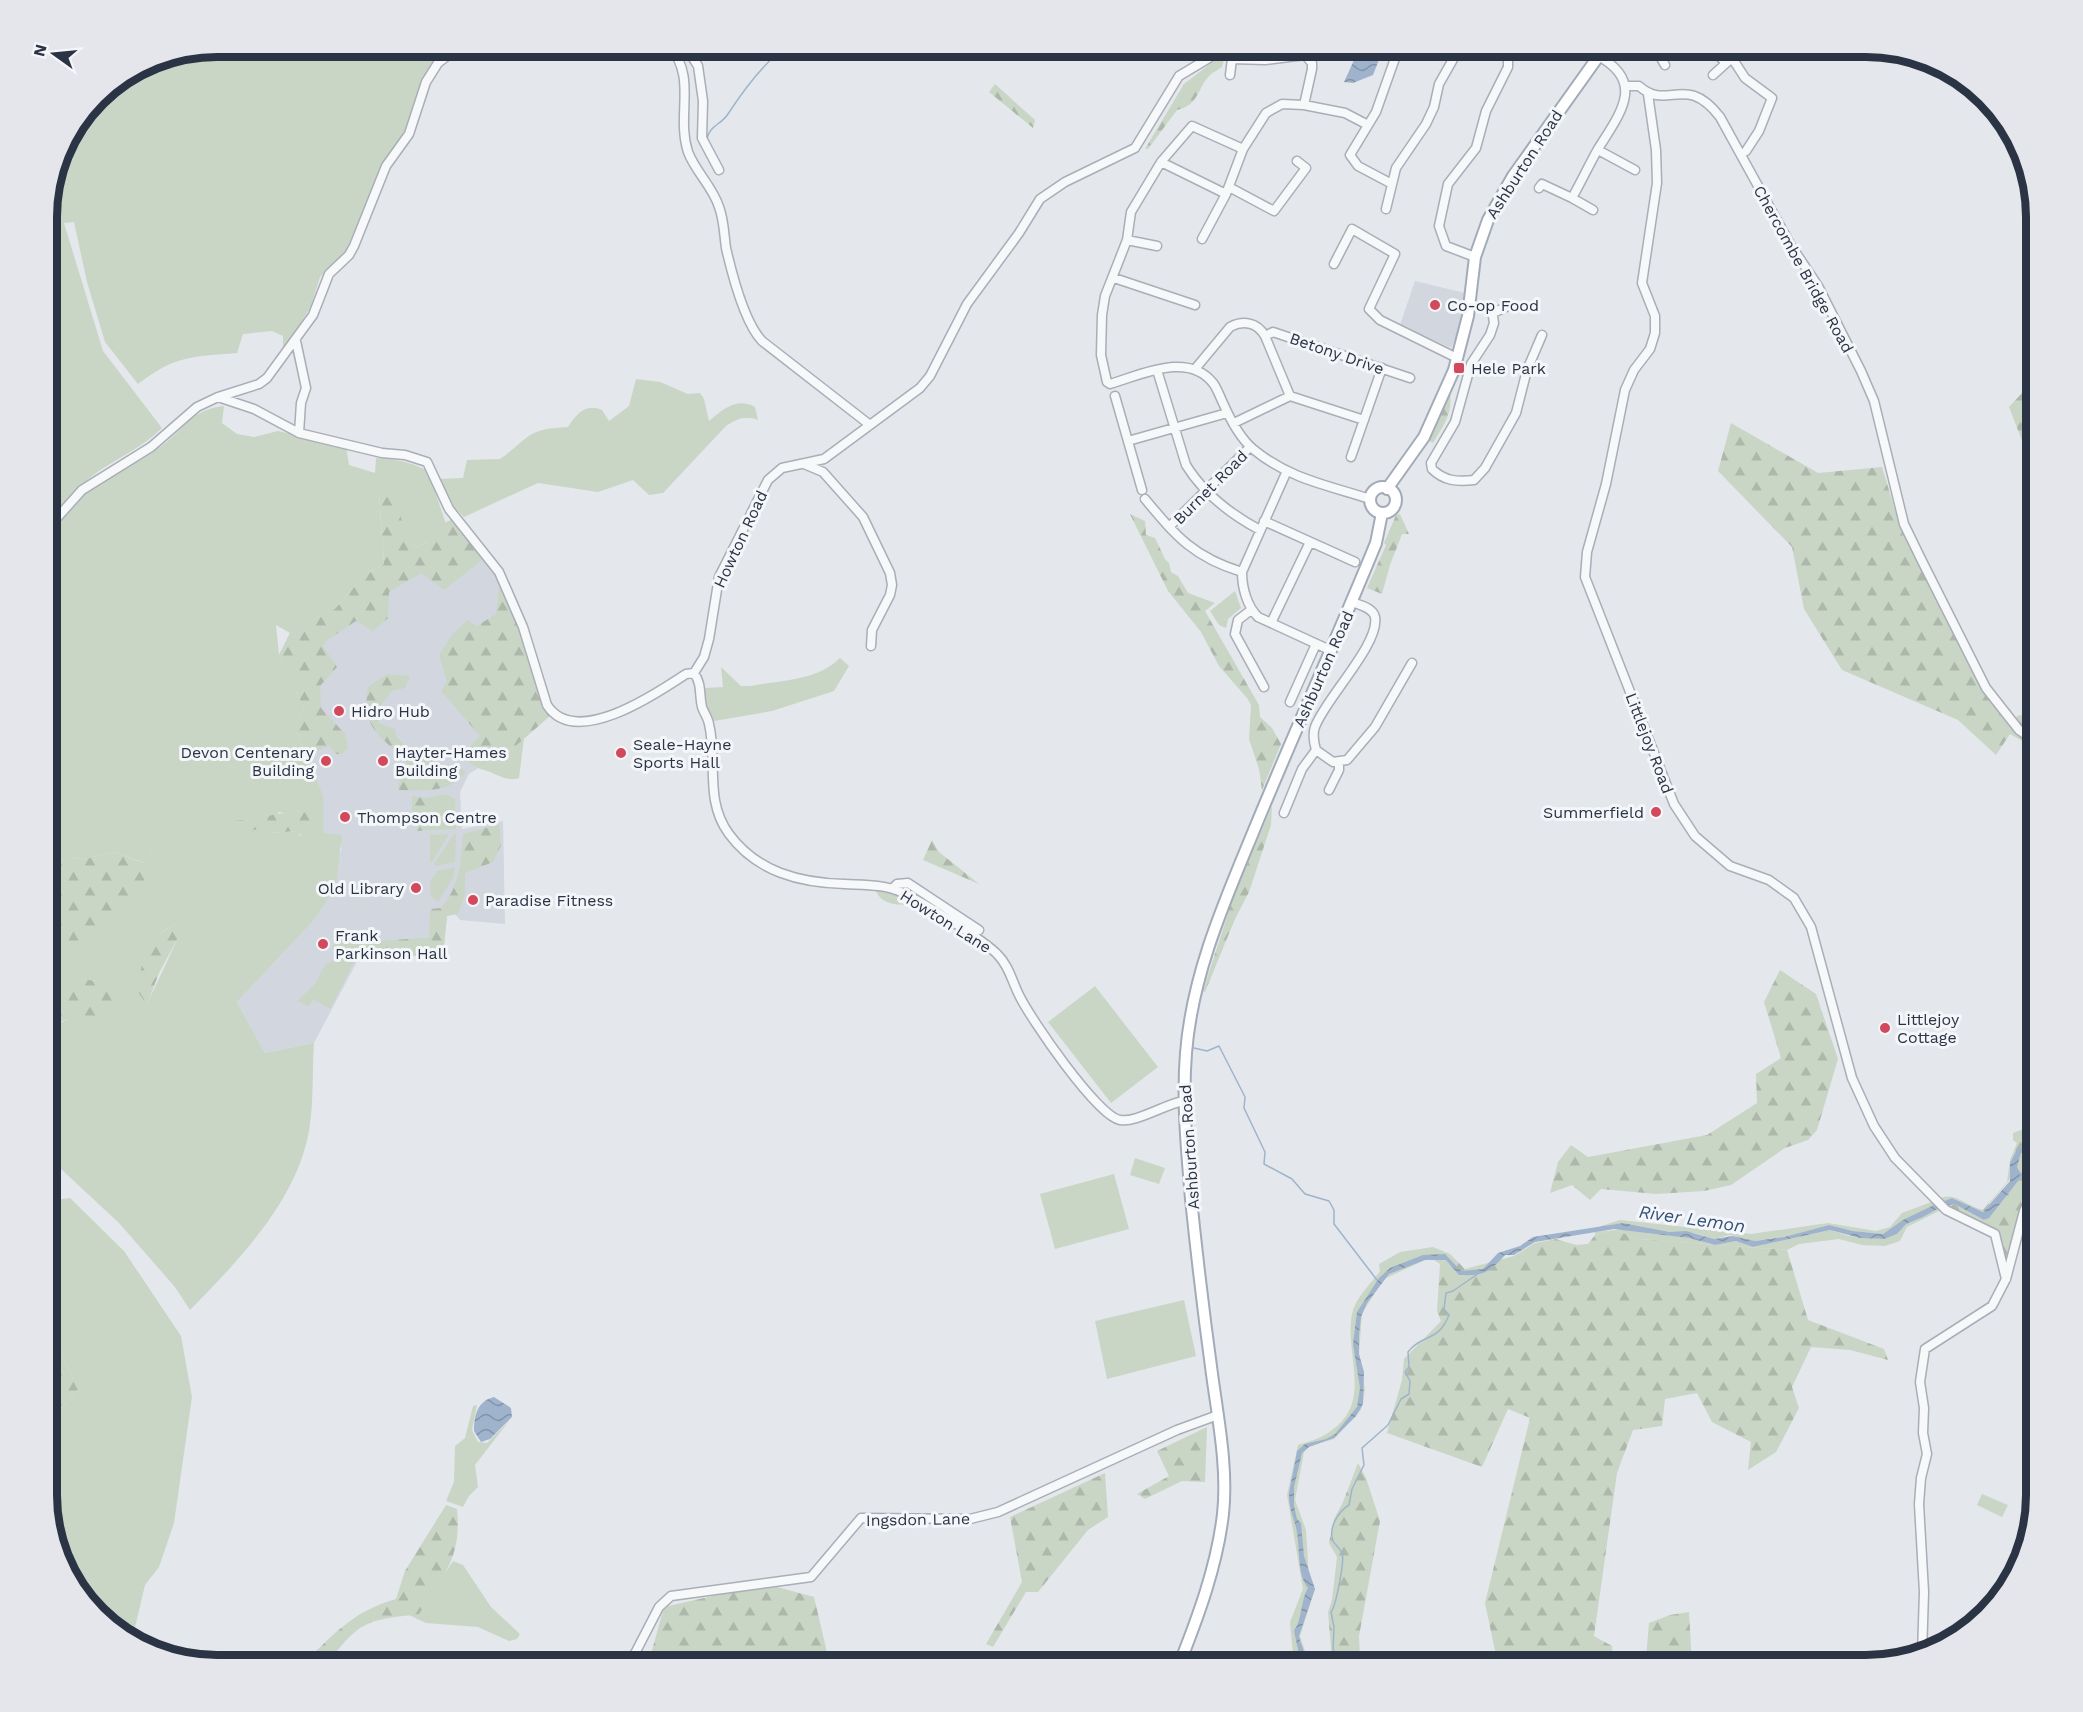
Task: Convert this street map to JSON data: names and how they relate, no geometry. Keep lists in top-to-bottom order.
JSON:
{
  "streets": {
    "main road": ["Ashburton Road"],
    "street": [
      "Chercombe Bridge Road",
      "Betony Drive",
      "Burnet Road",
      "Howton Road",
      "Littlejoy Road",
      "Howton Lane",
      "Ingsdon Lane"
    ]
  },
  "crossings": [
    ["Ashburton Road", "Howton Lane"],
    ["Ashburton Road", "Ingsdon Lane"],
    ["Chercombe Bridge Road", "Littlejoy Road"],
    ["Howton Road", "Howton Lane"]
  ],
  "water": ["River Lemon"],
  "places": {
    "other": [
      "Co-op Food",
      "Hidro Hub",
      "Seale-Hayne Sports Hall",
      "Devon Centenary Building",
      "Hayter-Hames Building",
      "Summerfield",
      "Thompson Centre",
      "Old Library",
      "Paradise Fitness",
      "Frank Parkinson Hall",
      "Littlejoy Cottage"
    ],
    "transit": ["Hele Park"]
  },
  "north": "left"
}
